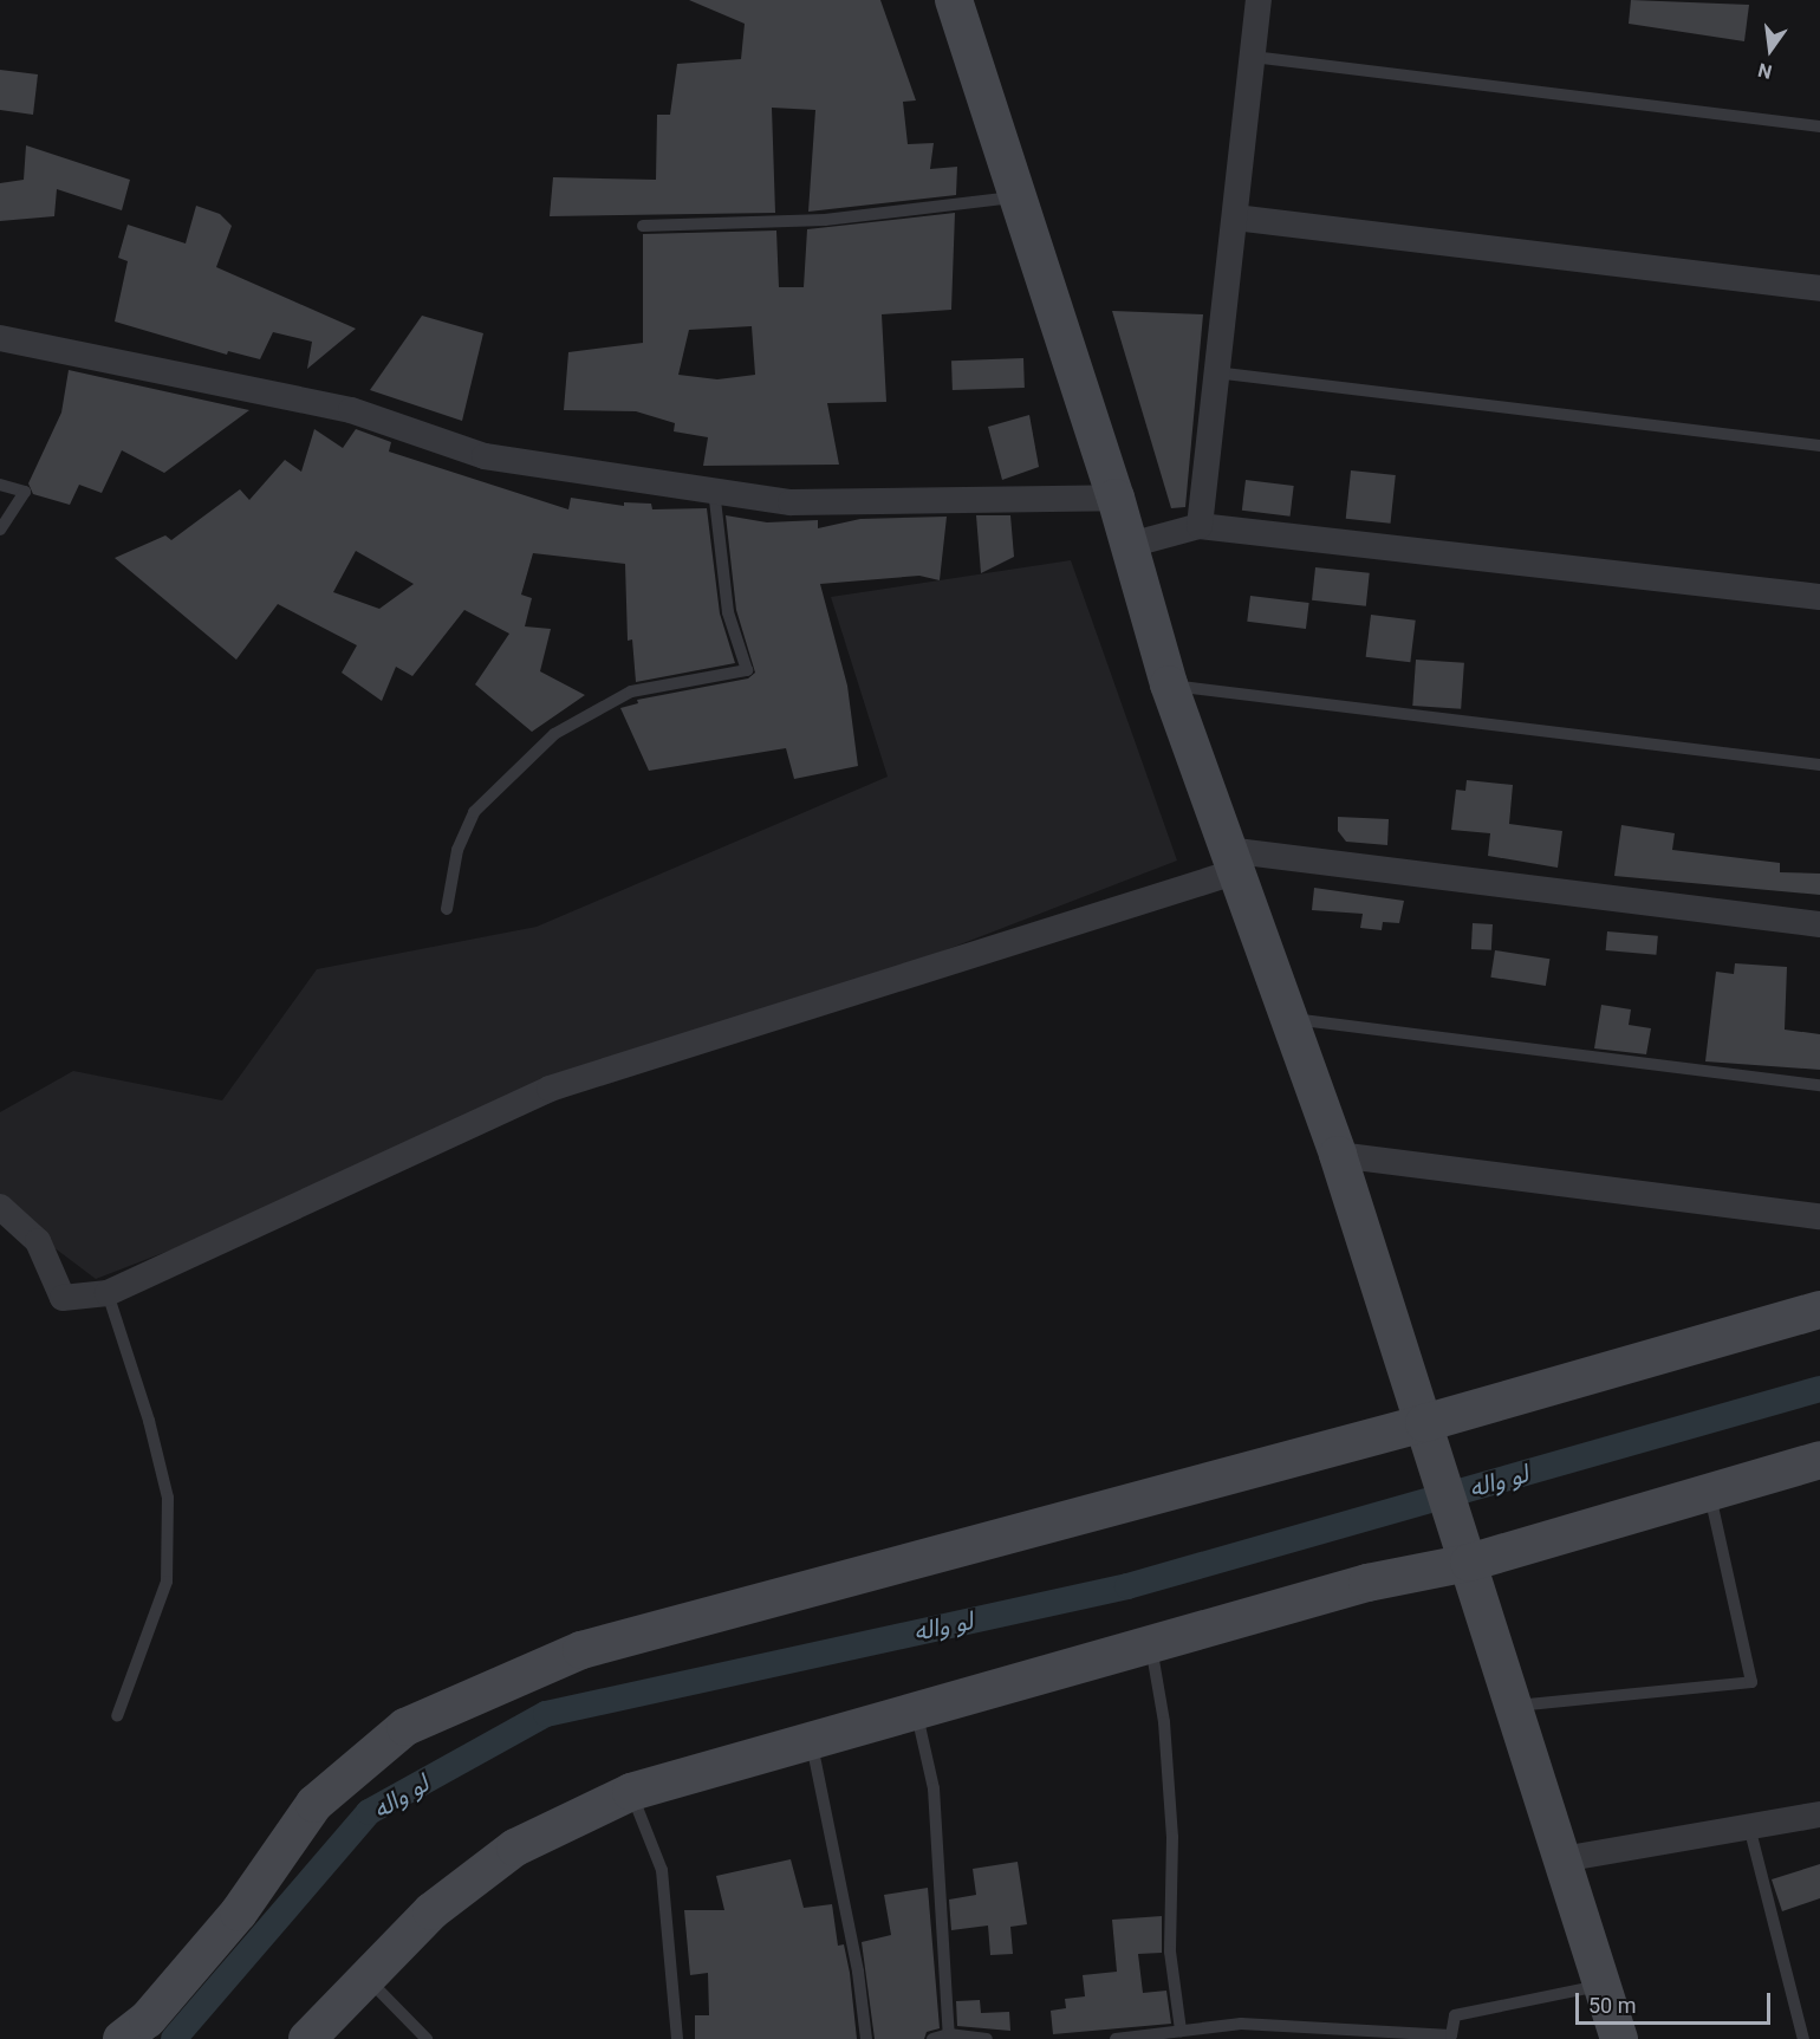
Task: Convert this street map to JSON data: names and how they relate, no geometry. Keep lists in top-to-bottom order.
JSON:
{
  "water": ["لو واله"],
  "scale_bar": "50 m",
  "north": "bottom"
}
